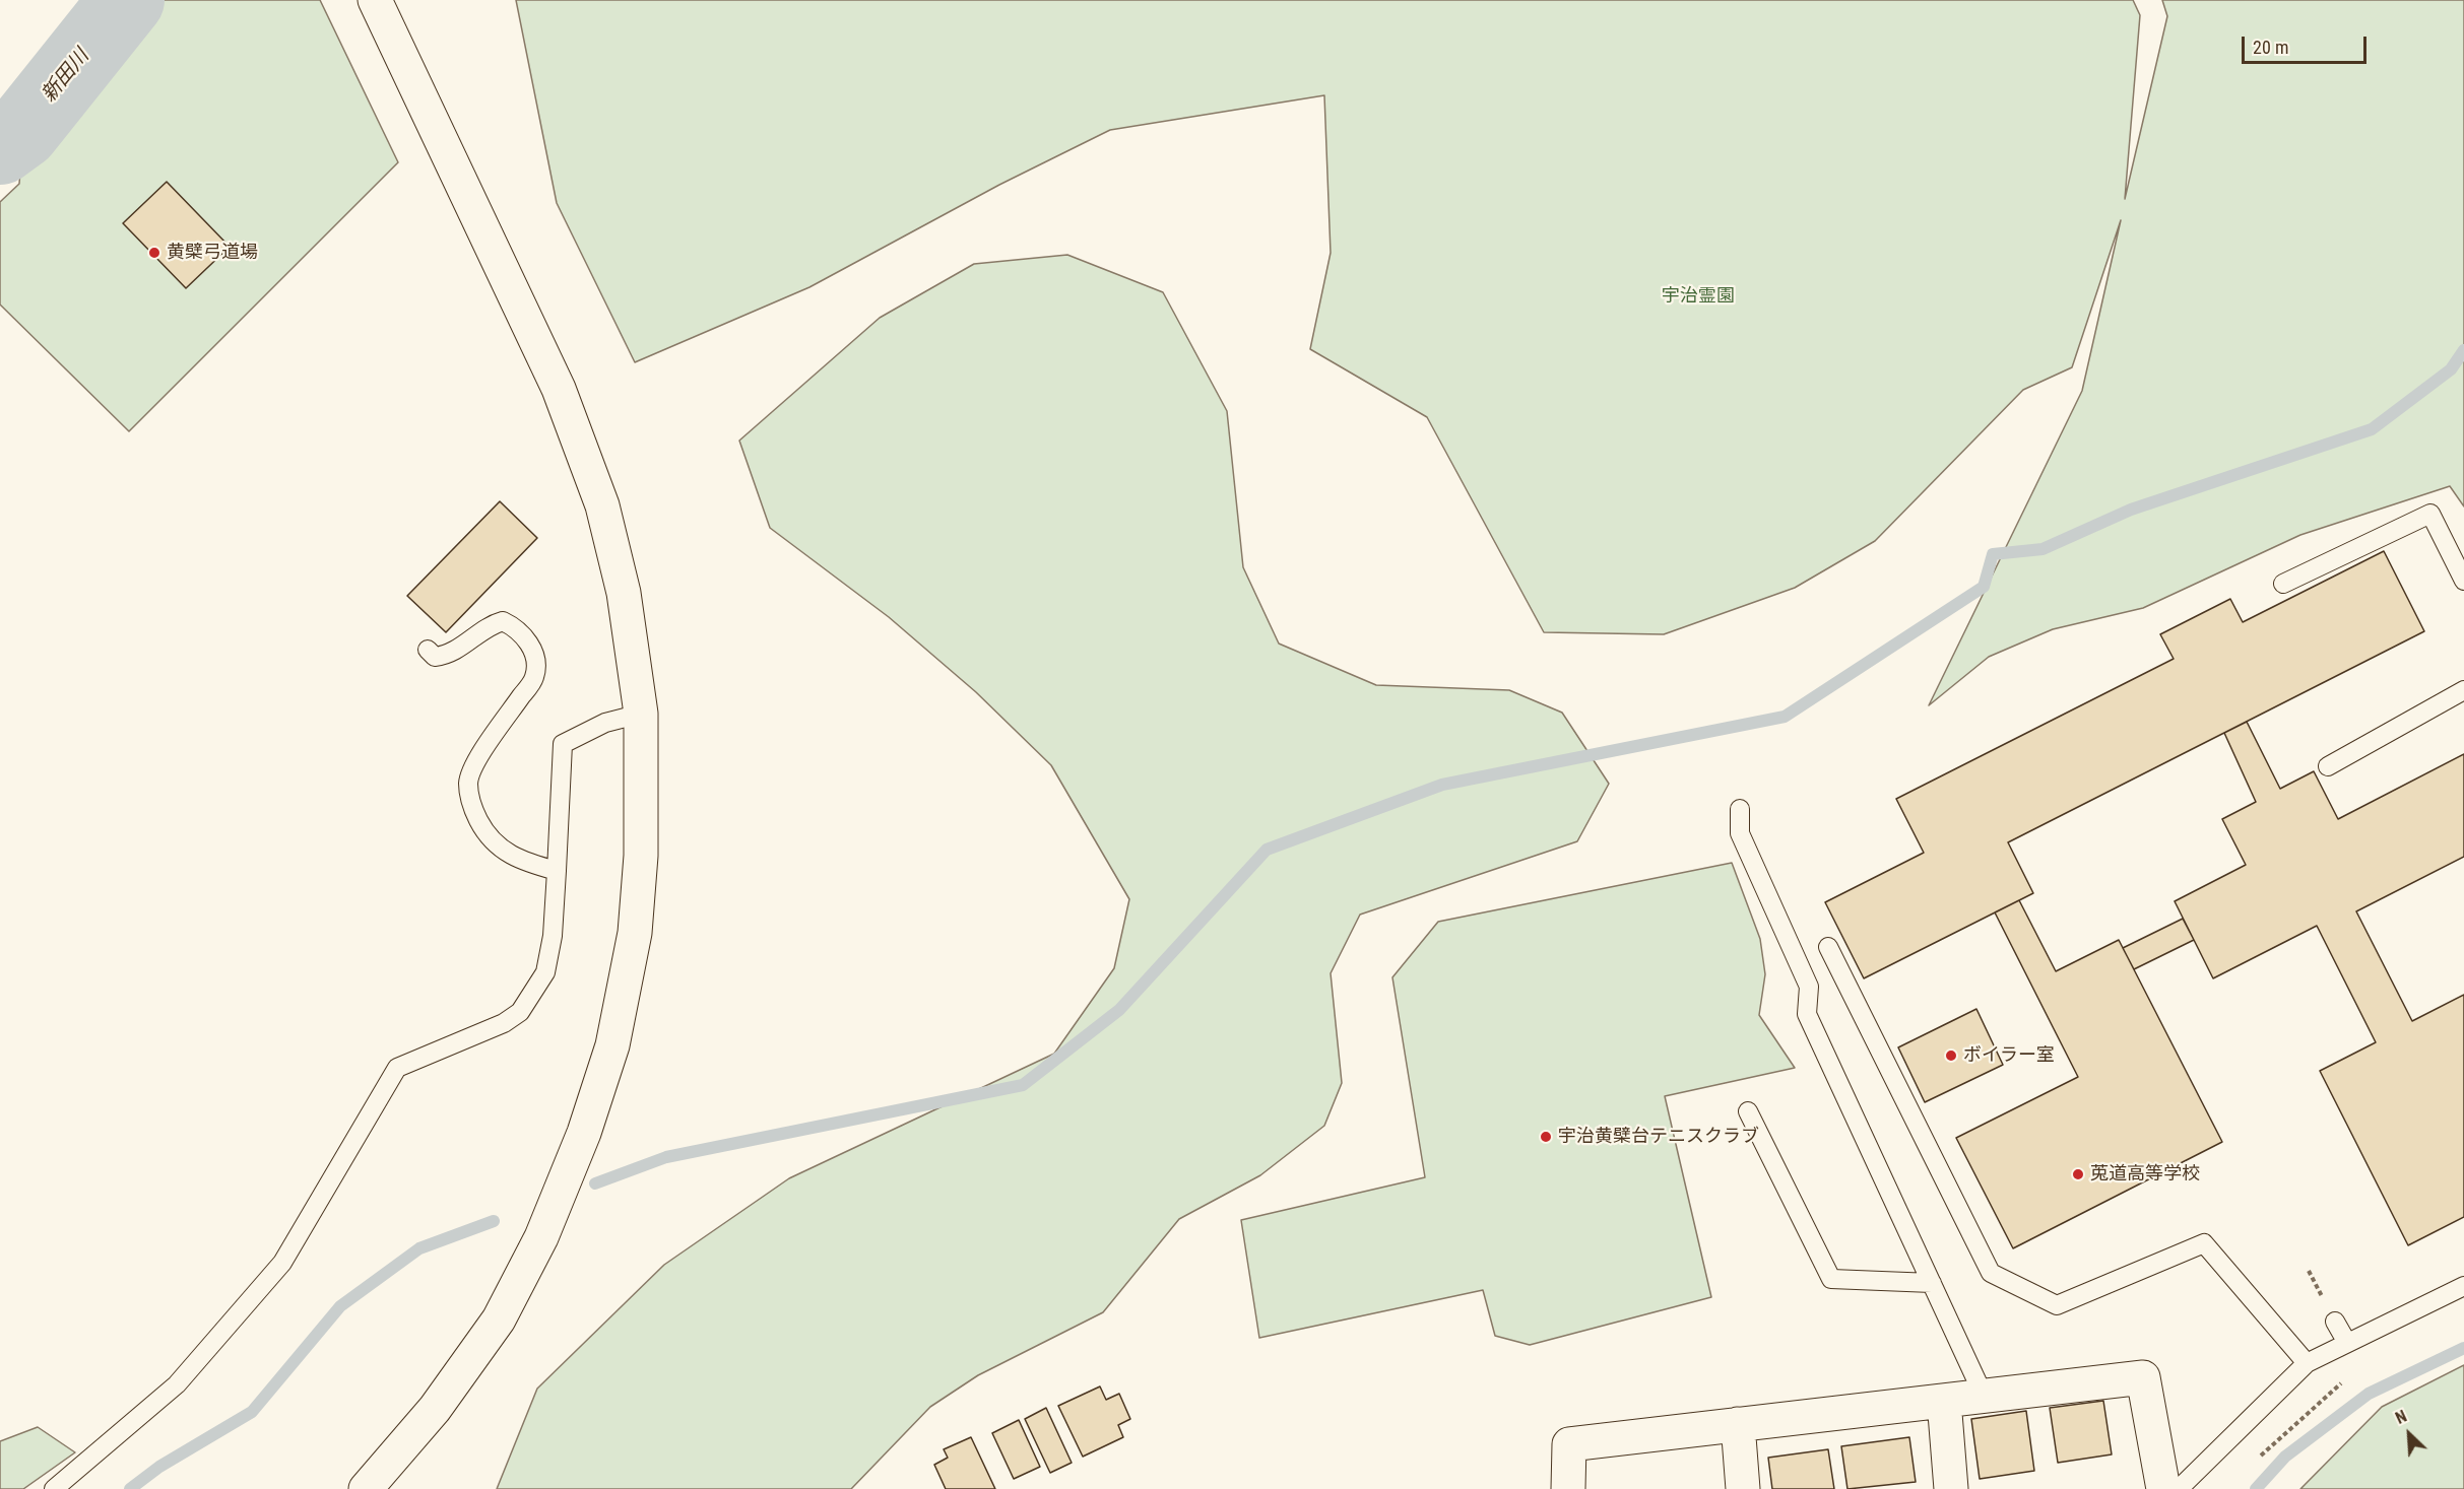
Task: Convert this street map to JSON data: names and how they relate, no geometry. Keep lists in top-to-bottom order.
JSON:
{
  "water": ["新田川"],
  "parks": ["宇治霊園"],
  "places": [
    "黄檗弓道場",
    "ボイラー室",
    "宇治黄檗台テニスクラブ",
    "莵道高等学校"
  ],
  "scale_bar": "20 m",
  "north": "top left"
}
